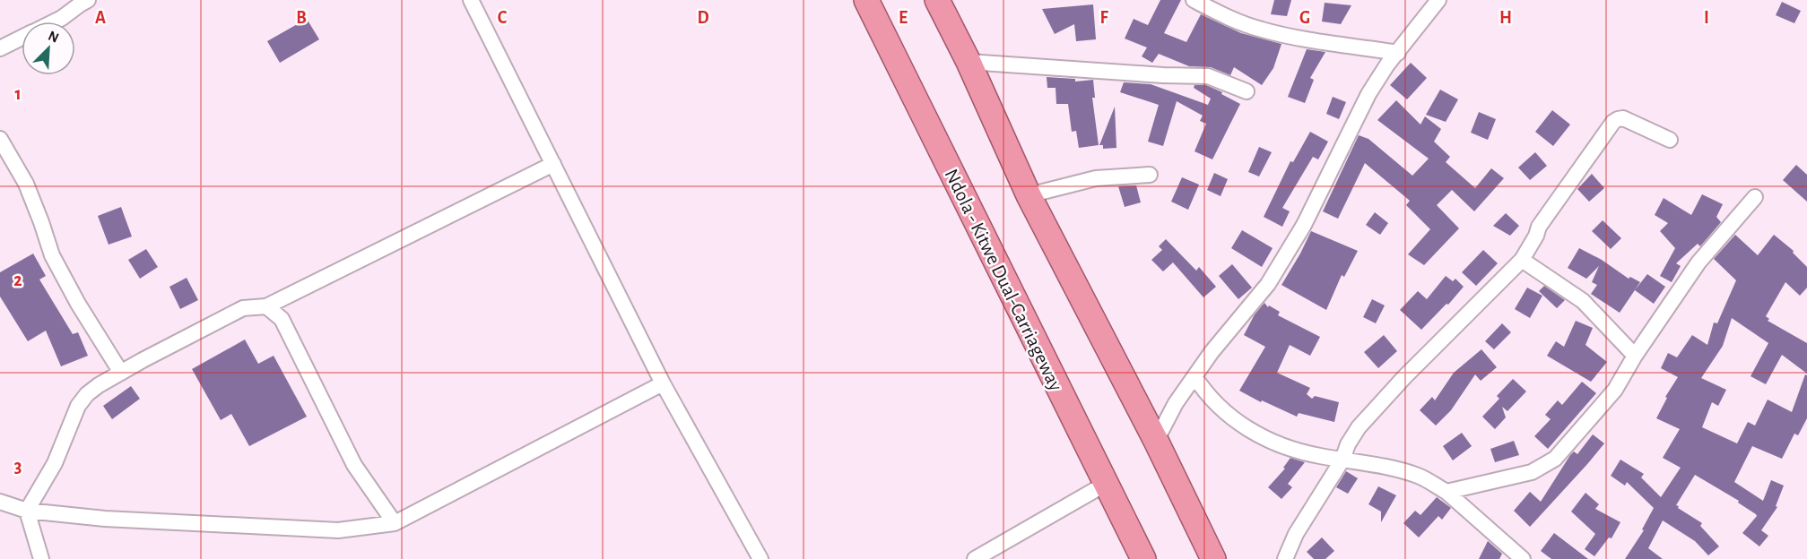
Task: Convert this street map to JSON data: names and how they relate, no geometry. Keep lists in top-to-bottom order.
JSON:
{
  "streets": {
    "highway": ["Ndola - Kitwe Dual-Carriageway"]
  },
  "north": "top right",
  "grid": {
    "columns": [
      "A",
      "B",
      "C",
      "D",
      "E",
      "F",
      "G",
      "H",
      "I"
    ],
    "rows": ["1", "2", "3"]
  }
}
